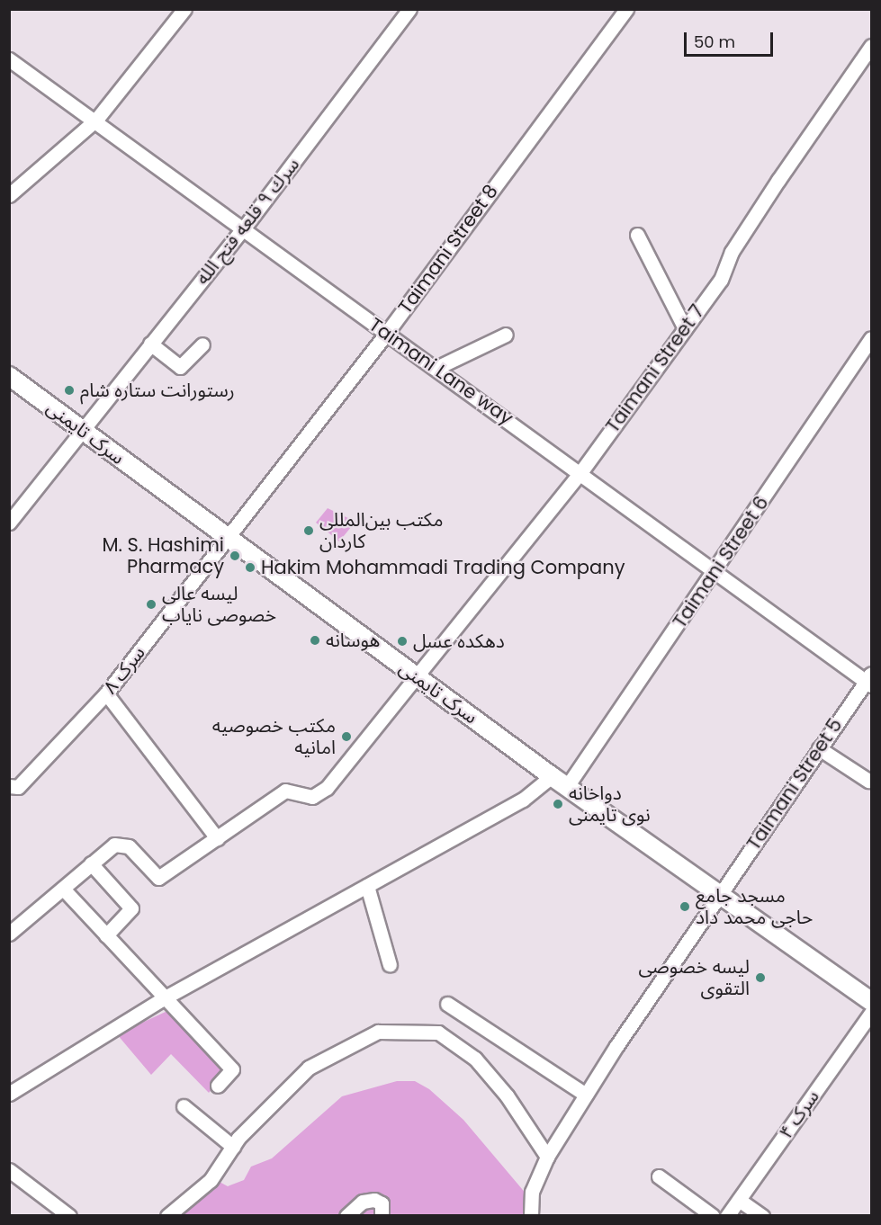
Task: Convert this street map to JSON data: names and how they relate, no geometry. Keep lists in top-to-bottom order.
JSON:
{
  "streets": {
    "main road": ["سرک تایمنی"],
    "street": [
      "سرك ٩ قلعه فتح الله",
      "Taimani Street 8",
      "Taimani Street 7",
      "Taimani Lane way",
      "Taimani Street 6",
      "سرک ۸",
      "Taimani Street 5",
      "سرک ۴"
    ]
  },
  "crossings": [
    ["سرك ٩ قلعه فتح الله", "Taimani Lane way"],
    ["سرك ٩ قلعه فتح الله", "سرک تایمنی"],
    ["Taimani Street 8", "Taimani Lane way"],
    ["Taimani Street 8", "سرک تایمنی"],
    ["Taimani Street 8", "سرک ۸"],
    ["Taimani Street 7", "Taimani Lane way"],
    ["Taimani Street 7", "سرک تایمنی"],
    ["Taimani Lane way", "Taimani Street 6"],
    ["Taimani Lane way", "Taimani Street 5"],
    ["سرک تایمنی", "Taimani Street 6"],
    ["سرک تایمنی", "سرک ۸"],
    ["سرک تایمنی", "Taimani Street 5"]
  ],
  "places": [
    "رستورانت ستاره شام",
    "مکتب بین‌المللی کاردان",
    "M. S. Hashimi Pharmacy",
    "Hakim Mohammadi Trading Company",
    "لیسه عالی خصوصی نایاب",
    "هوسانه",
    "دهکده عسل",
    "مکتب خصوصیه امانیه",
    "دواخانه نوی تایمنی",
    "مسجد جامع حاجی محمد داد",
    "لیسه خصوصی التقوی"
  ],
  "scale_bar": "50 m"
}
